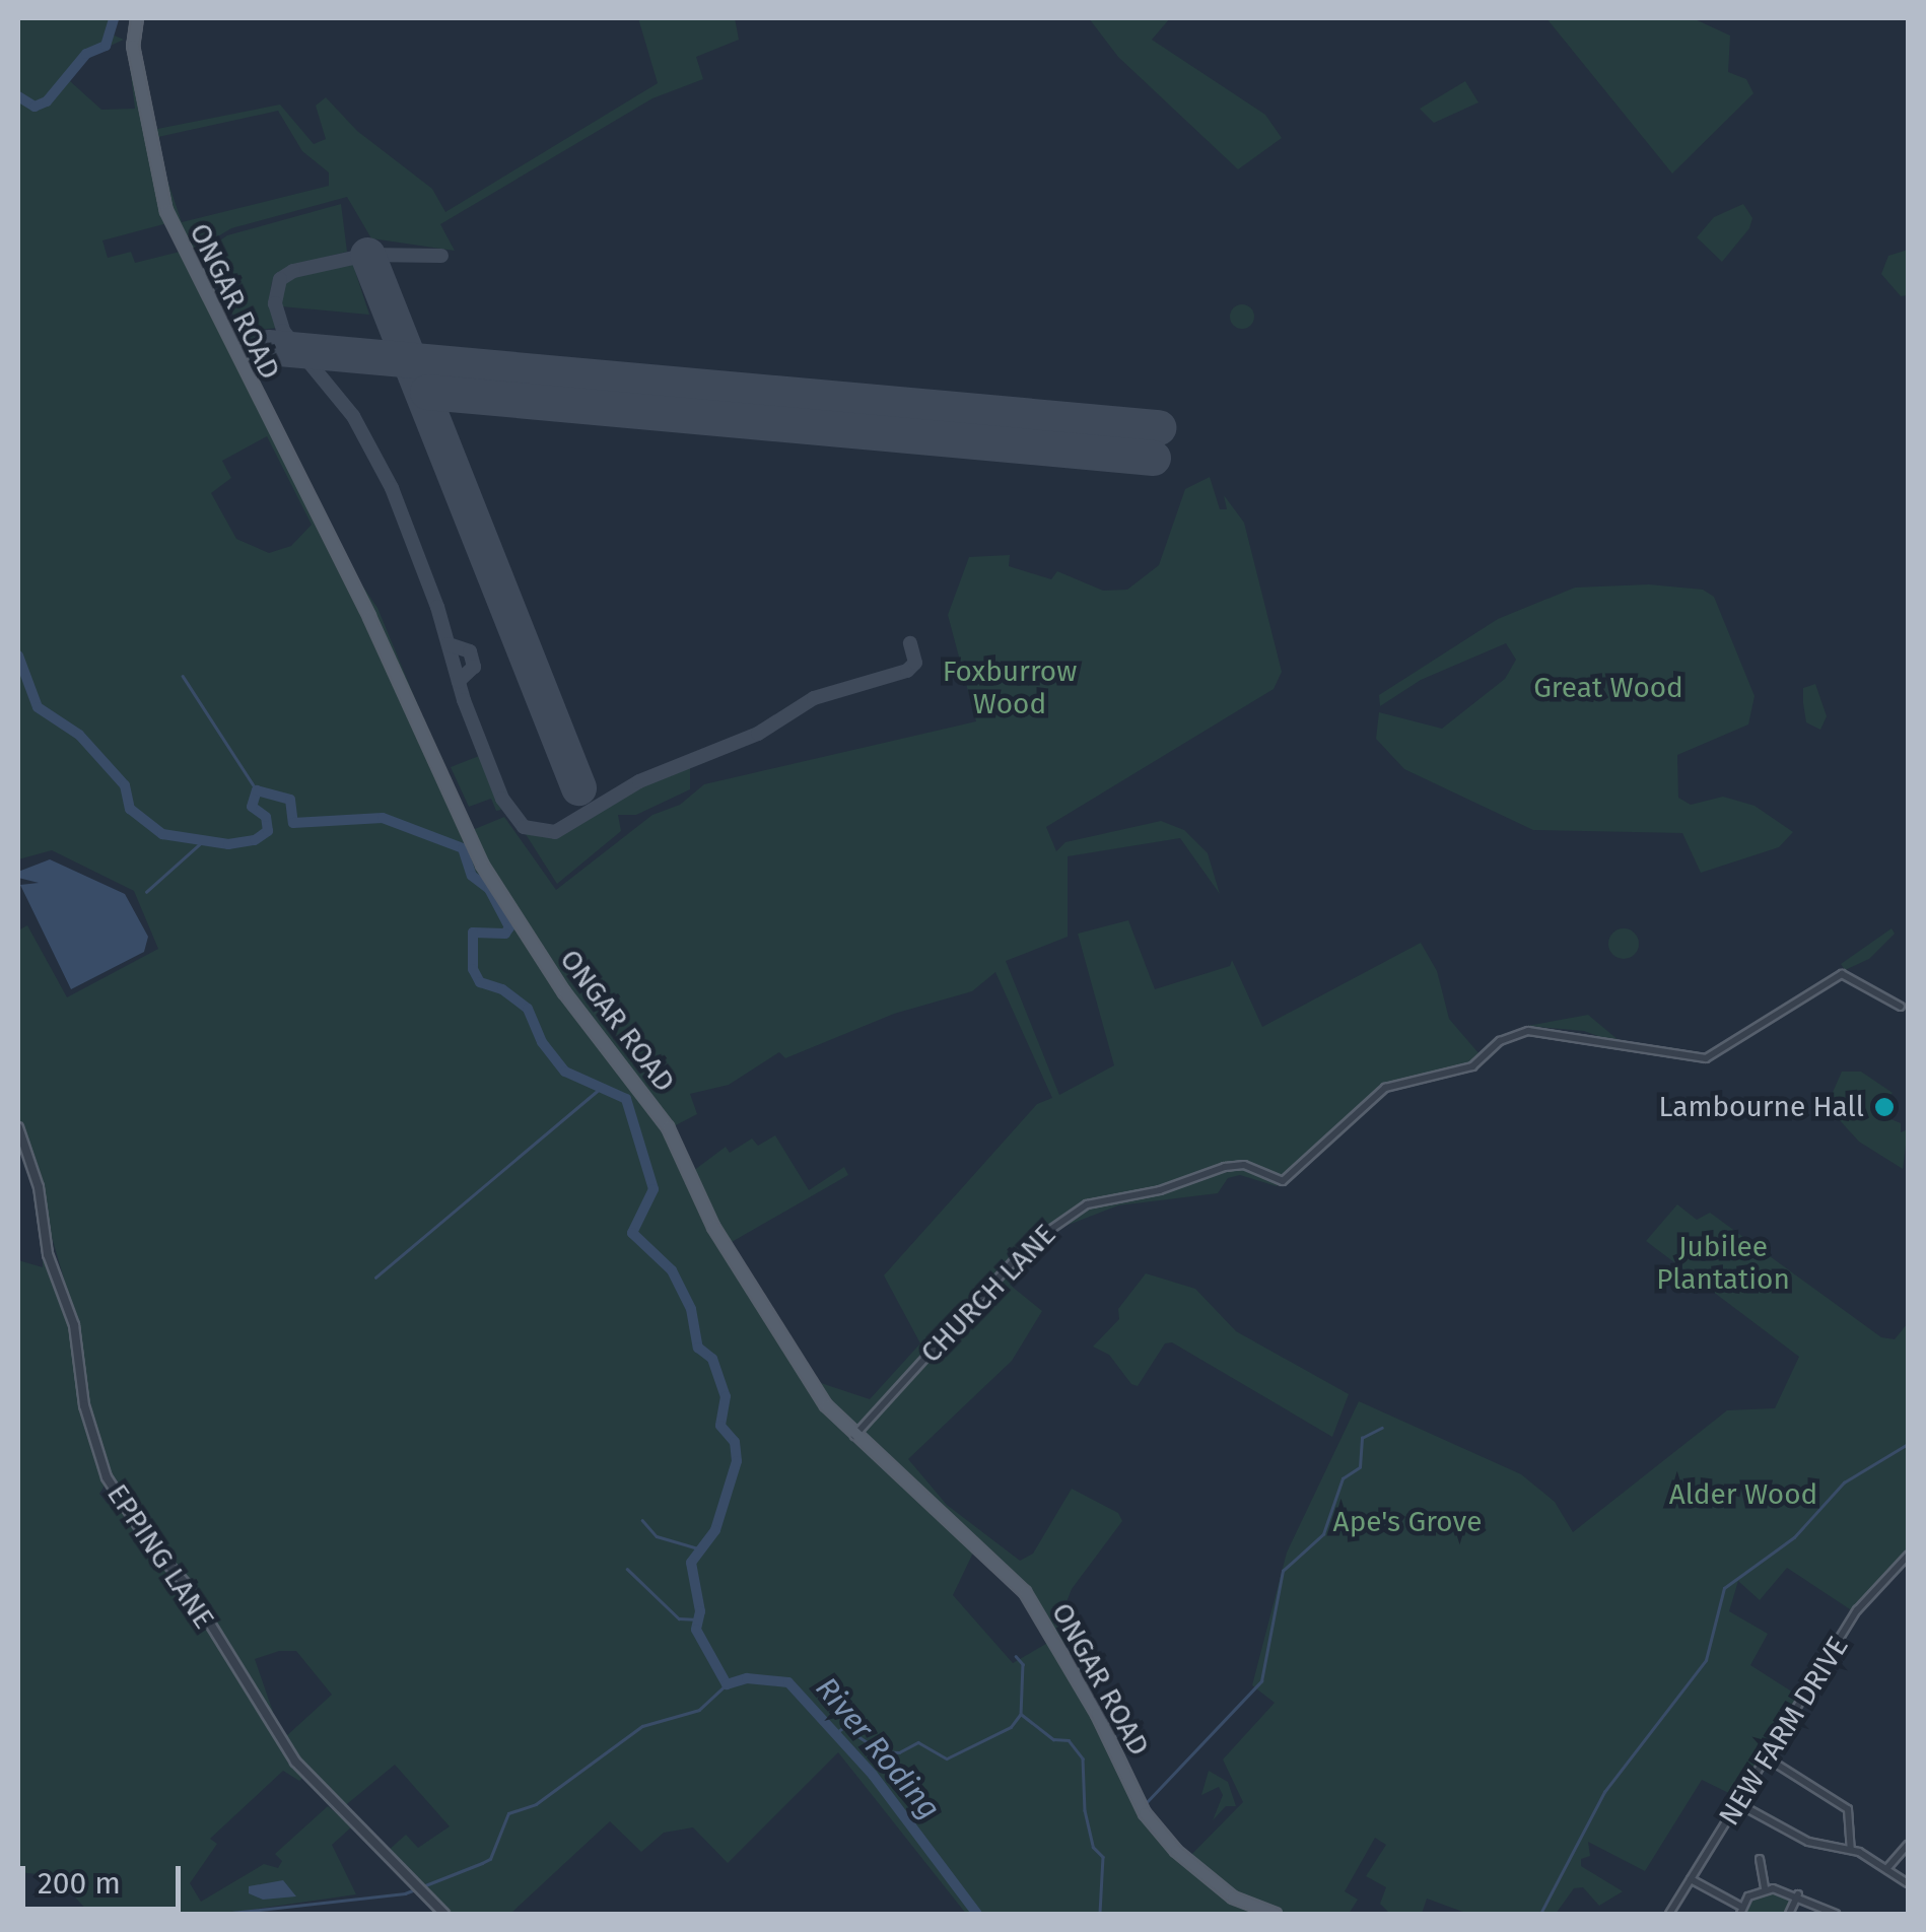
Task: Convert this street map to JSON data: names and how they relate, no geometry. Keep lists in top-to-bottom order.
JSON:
{
  "streets": {
    "main road": ["ONGAR ROAD"],
    "street": ["CHURCH LANE", "EPPING LANE", "NEW FARM DRIVE"]
  },
  "crossings": [
    ["ONGAR ROAD", "CHURCH LANE"]
  ],
  "water": ["River Roding"],
  "parks": [
    "Foxburrow Wood",
    "Great Wood",
    "Jubilee Plantation",
    "Alder Wood",
    "Ape's Grove"
  ],
  "places": ["Lambourne Hall"],
  "scale_bar": "200 m"
}
